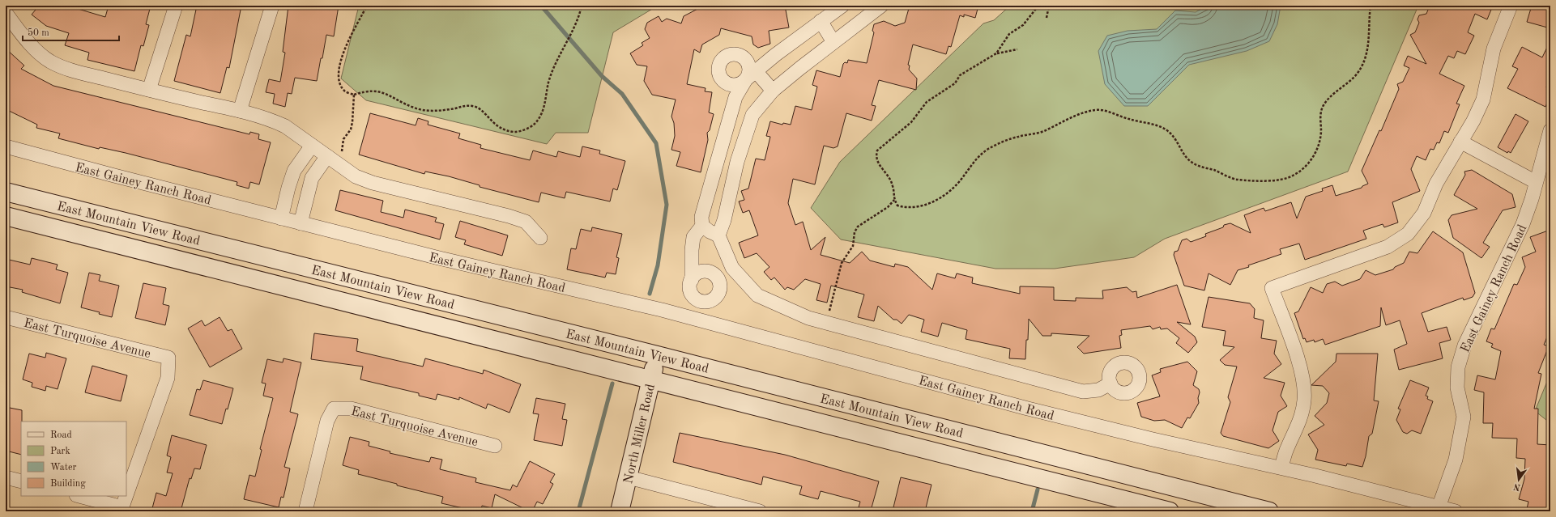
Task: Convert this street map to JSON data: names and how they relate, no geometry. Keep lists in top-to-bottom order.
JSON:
{
  "streets": {
    "main road": ["East Mountain View Road", "North Miller Road"],
    "street": ["East Gainey Ranch Road", "East Turquoise Avenue"]
  },
  "crossings": [
    ["East Mountain View Road", "North Miller Road"]
  ],
  "legend": [
    "Road",
    "Park",
    "Water",
    "Building"
  ],
  "scale_bar": "50 m",
  "north": "bottom"
}
